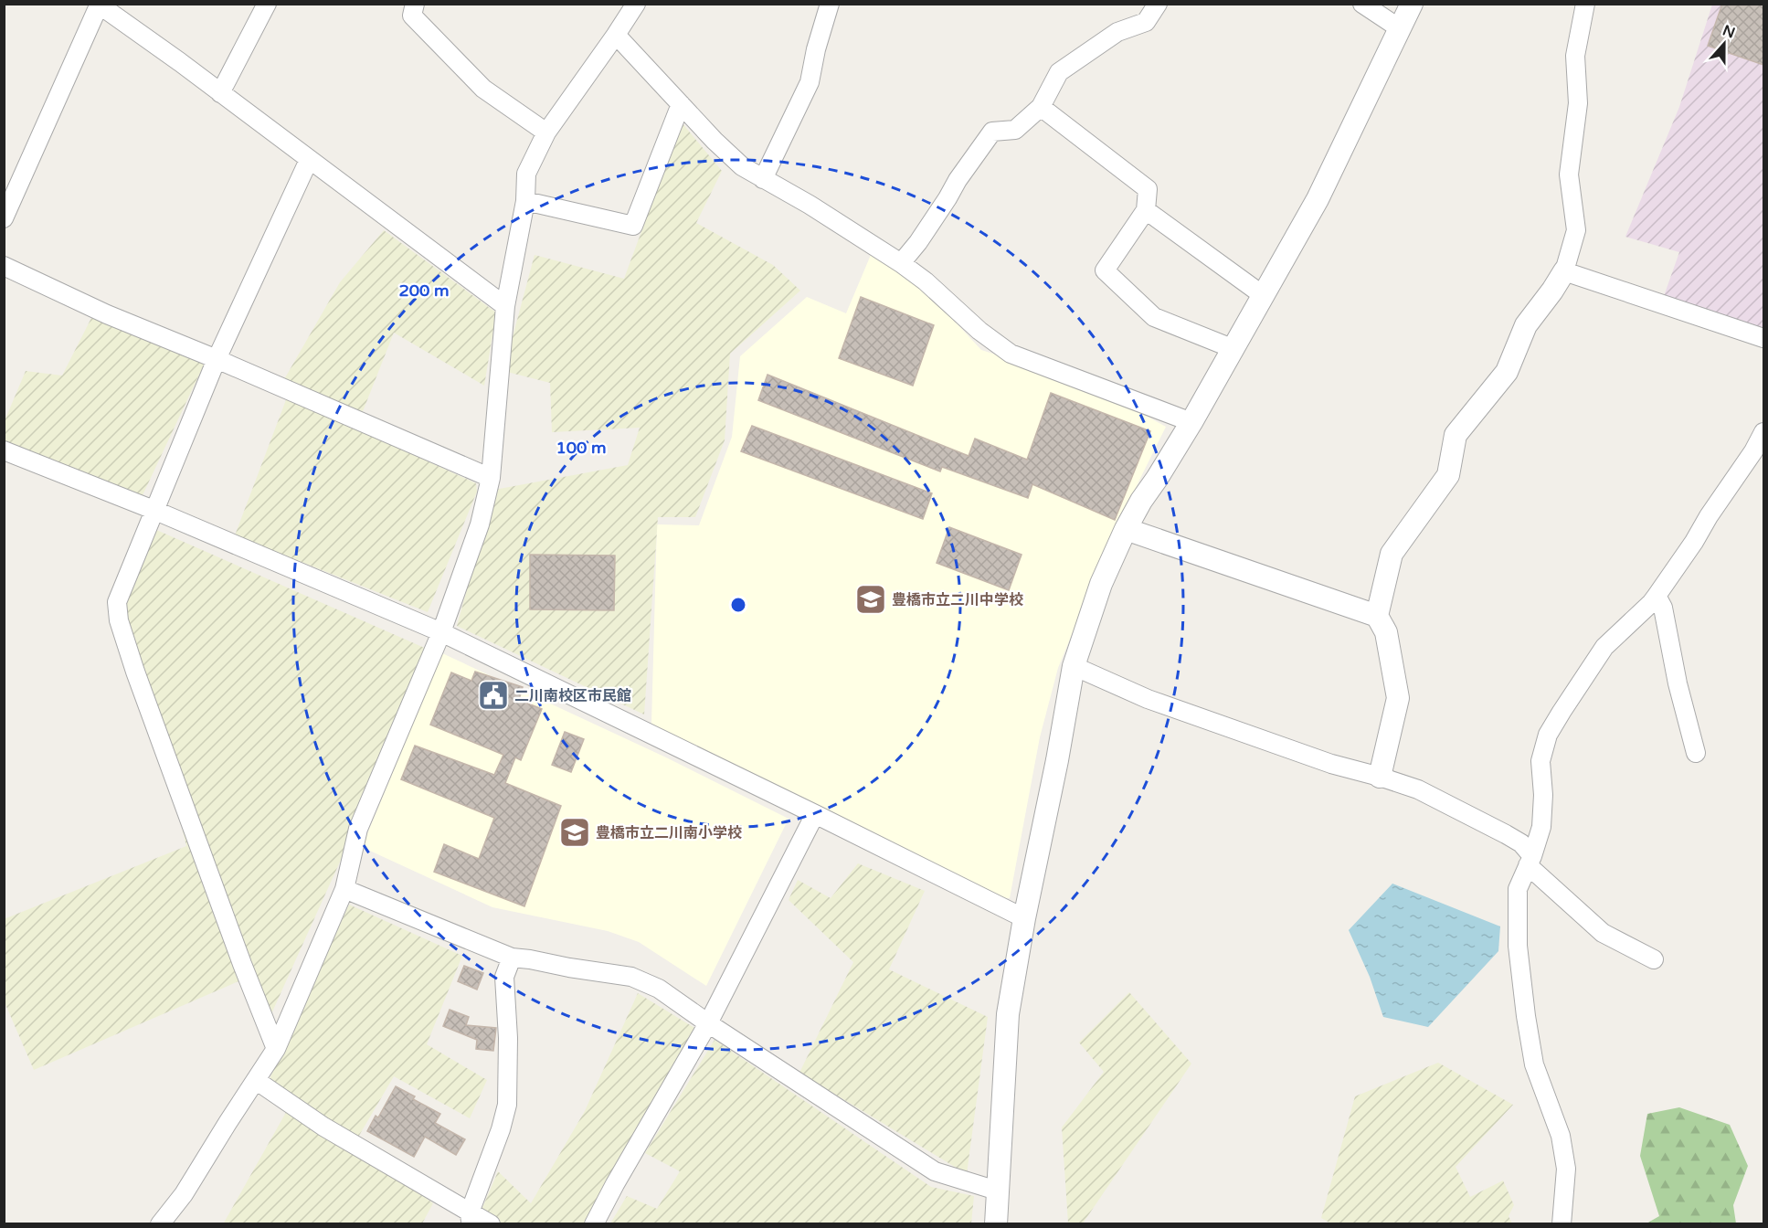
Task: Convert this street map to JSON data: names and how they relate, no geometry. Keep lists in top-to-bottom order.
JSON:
{
  "places": {
    "school or university": ["豊橋市立二川中学校", "豊橋市立二川南小学校"],
    "public building": ["二川南校区市民館"]
  },
  "north": "top",
  "rings": ["200 m", "100 m"]
}
